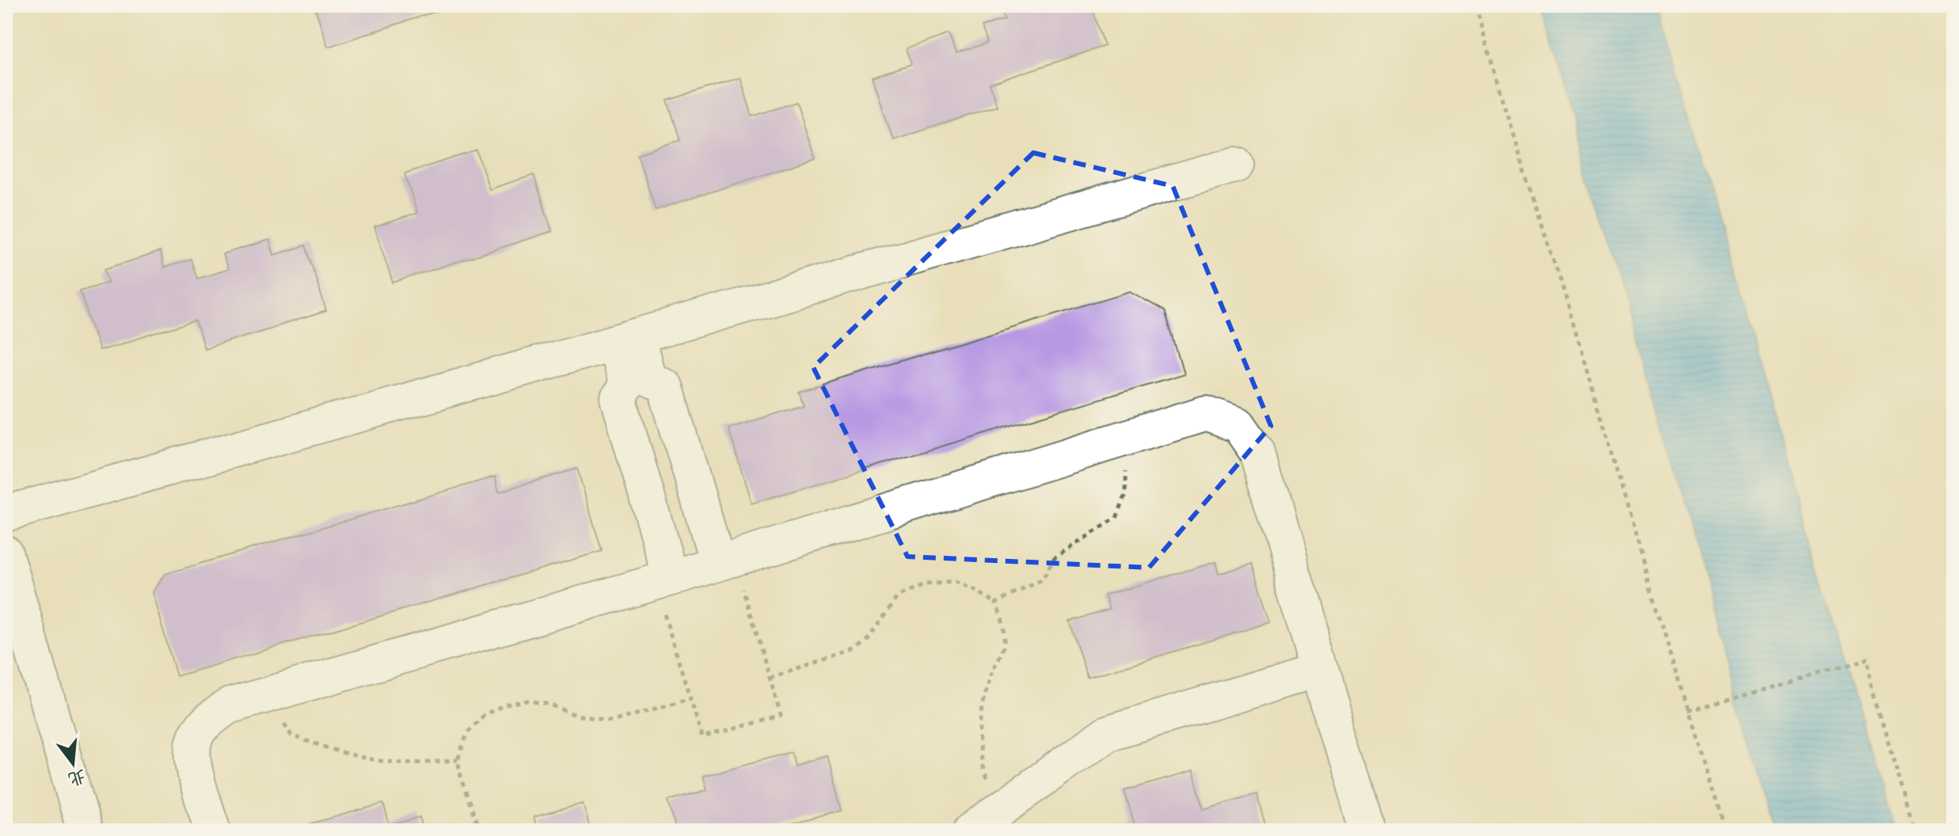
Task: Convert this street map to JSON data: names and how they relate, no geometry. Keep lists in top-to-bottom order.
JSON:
{
  "north": "bottom"
}
